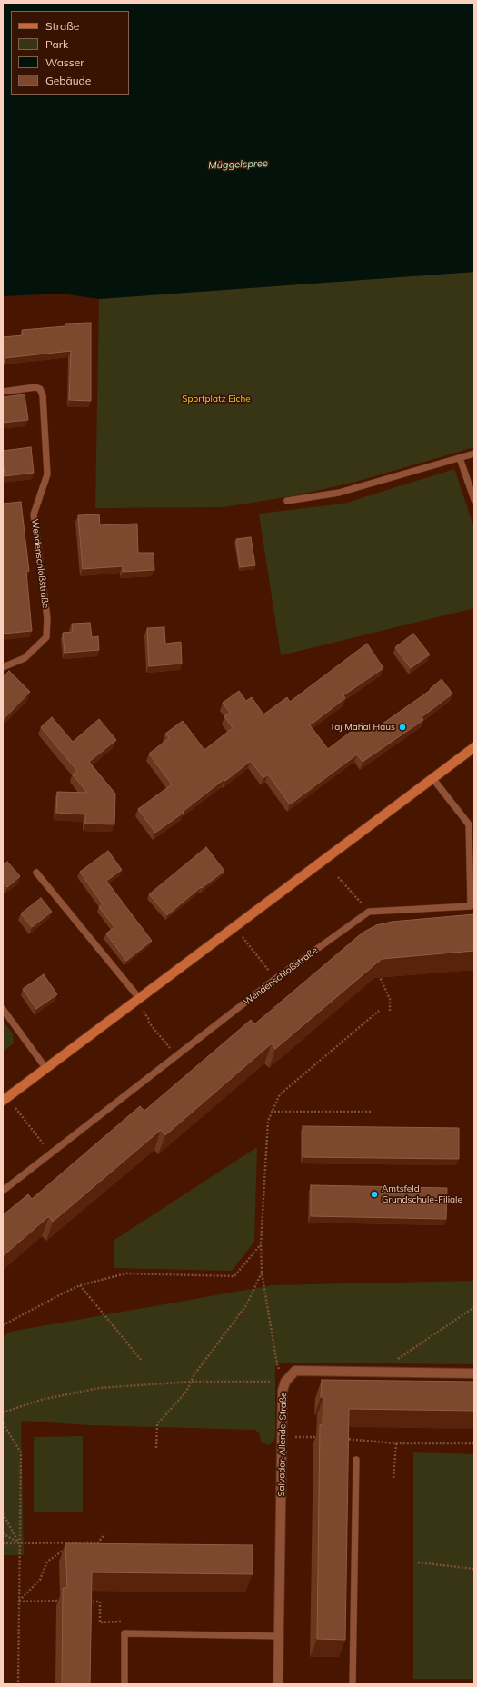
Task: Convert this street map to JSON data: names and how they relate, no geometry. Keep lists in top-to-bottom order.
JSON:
{
  "streets": {
    "street": ["Salvador-Allende-Straße"],
    "lane": ["Wendenschloßstraße"]
  },
  "water": ["Müggelspree"],
  "parks": ["Sportplatz Eiche"],
  "places": ["Taj Mahal Haus", "Amtsfeld Grundschule-Filiale"],
  "legend": [
    "Straße",
    "Park",
    "Wasser",
    "Gebäude"
  ]
}
